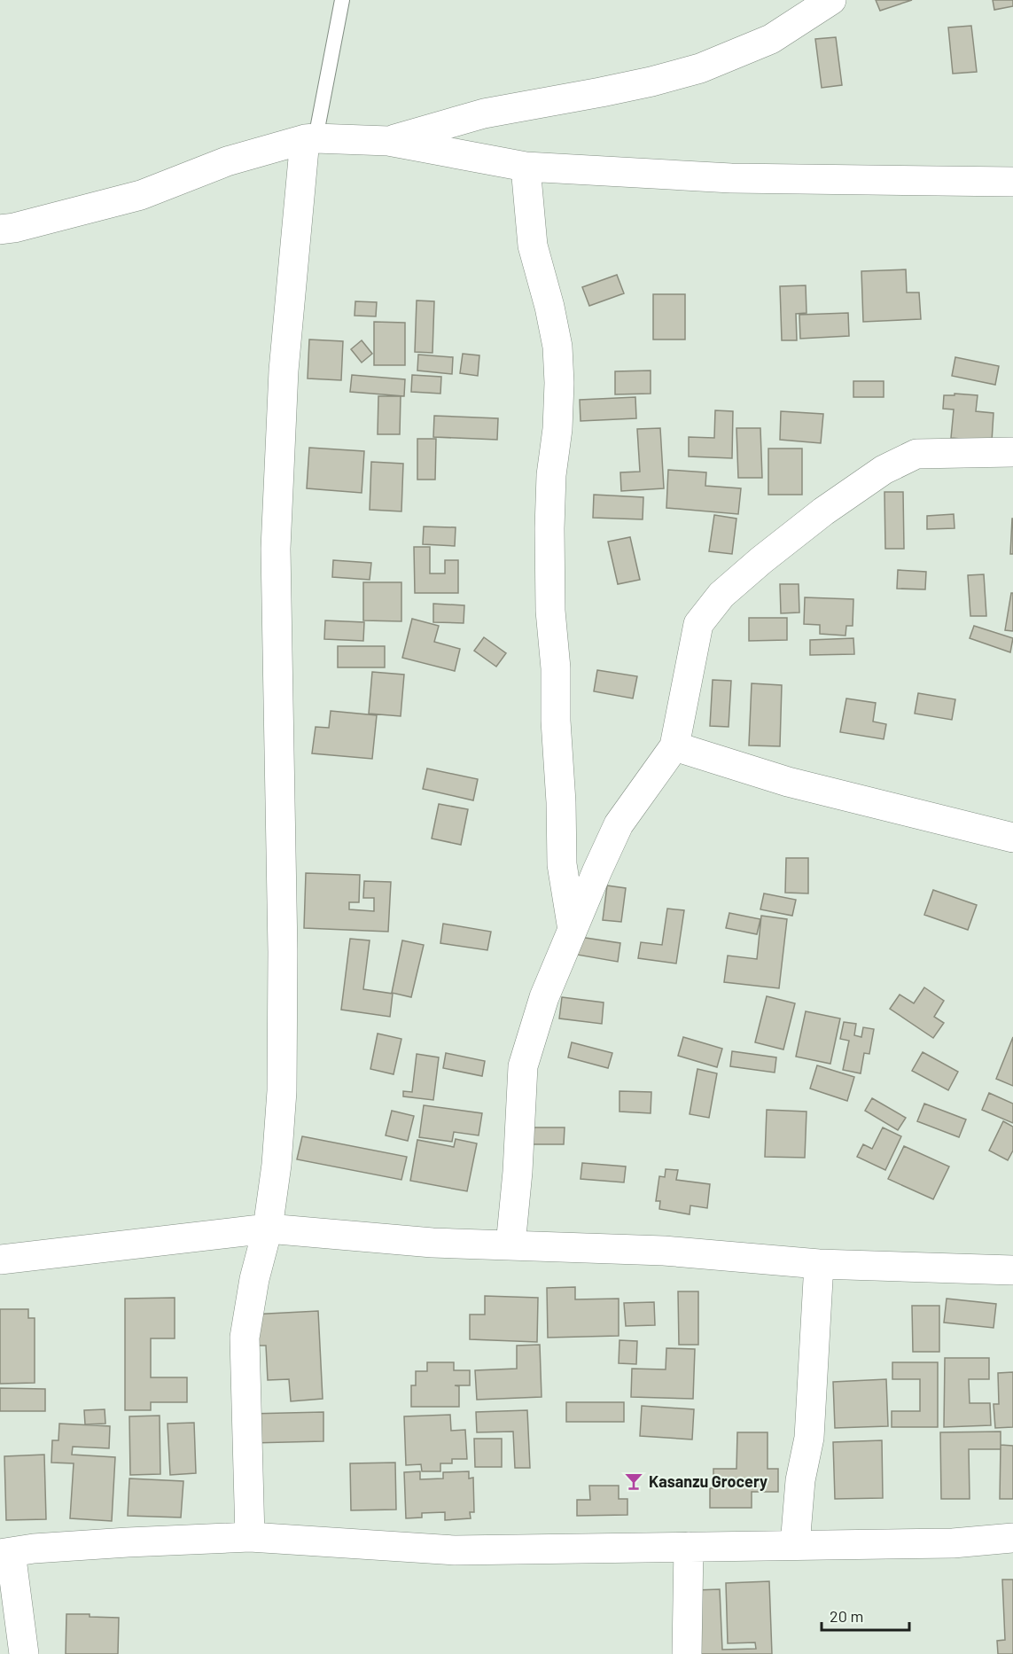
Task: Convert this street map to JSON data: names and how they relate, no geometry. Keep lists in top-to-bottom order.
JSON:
{
  "places": {
    "bar": ["Kasanzu Grocery"]
  },
  "scale_bar": "20 m"
}
